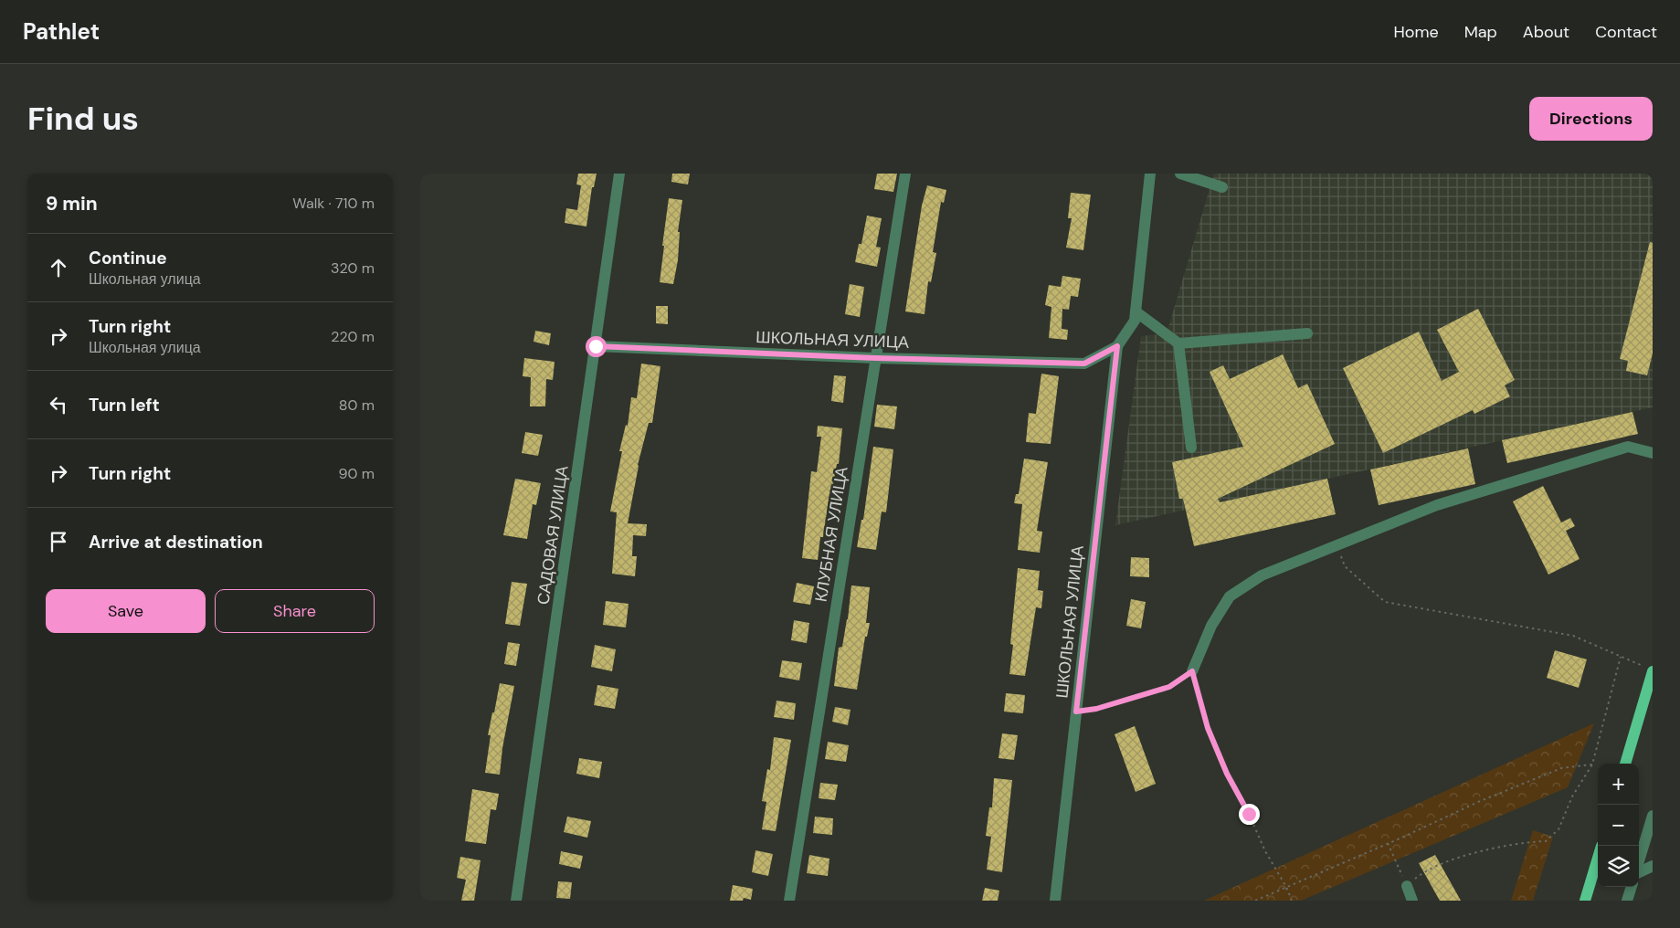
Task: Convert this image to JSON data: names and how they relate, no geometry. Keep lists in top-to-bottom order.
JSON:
{
  "streets": {
    "street": ["ШКОЛЬНАЯ УЛИЦА", "КЛУБНАЯ УЛИЦА", "САДОВАЯ УЛИЦА"]
  },
  "crossings": [
    ["ШКОЛЬНАЯ УЛИЦА", "КЛУБНАЯ УЛИЦА"],
    ["ШКОЛЬНАЯ УЛИЦА", "САДОВАЯ УЛИЦА"]
  ],
  "page": {
    "header": "Pathlet",
    "nav": [
      "Home",
      "Map",
      "About",
      "Contact"
    ],
    "buttons": [
      "Directions",
      ["Save", "Share"]
    ],
    "title": "Find us",
    "heading": ["9 min", "Walk · 710 m"],
    "list": [
      ["Continue", "Школьная улица", "320 m"],
      ["Turn right", "Школьная улица", "220 m"],
      ["Turn left", "80 m"],
      ["Turn right", "90 m"],
      "Arrive at destination"
    ],
    "map_buttons": ["+", "−"]
  }
}
